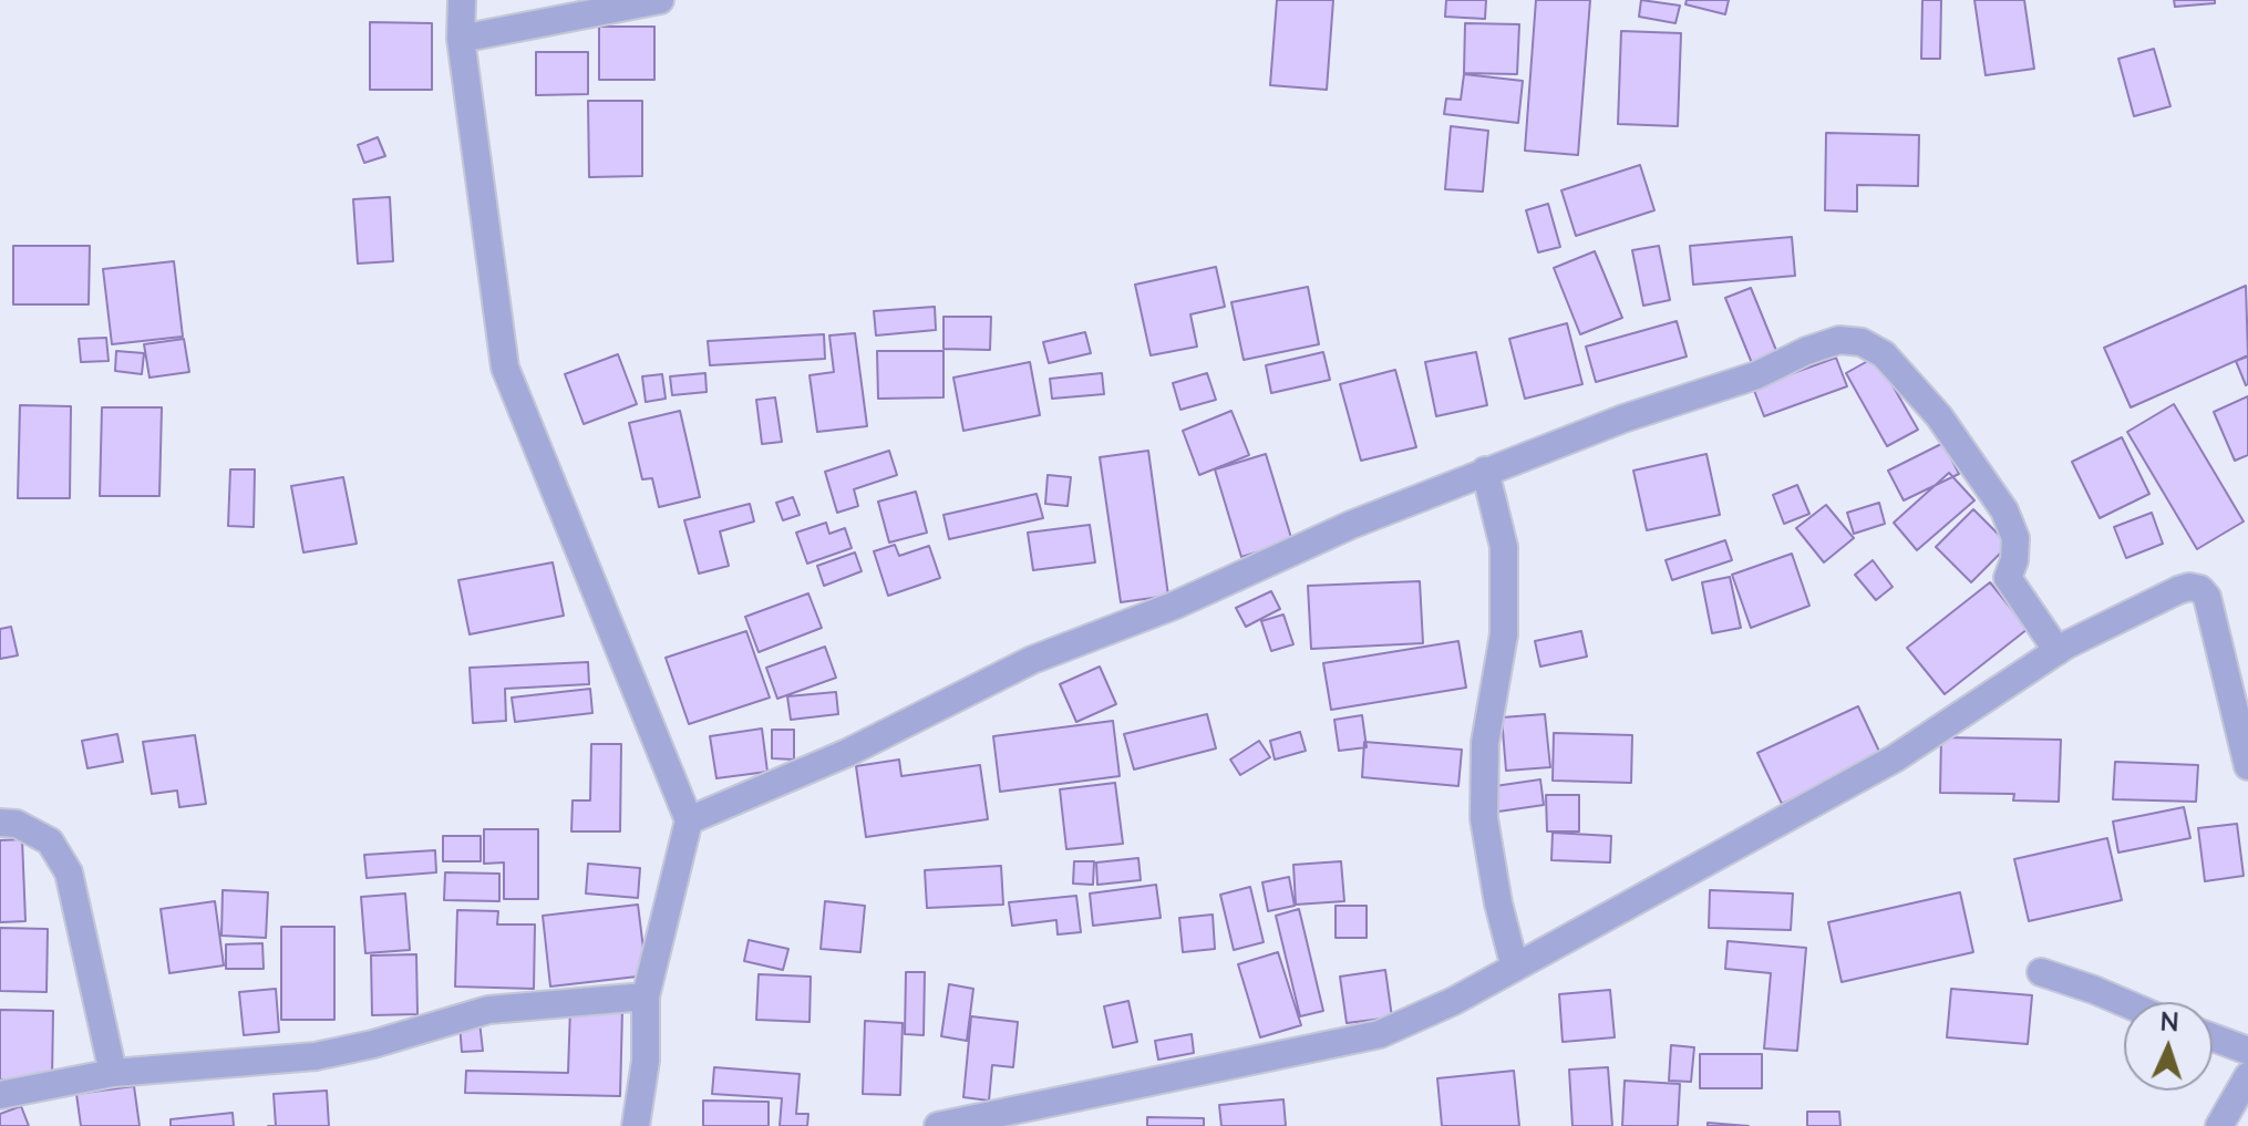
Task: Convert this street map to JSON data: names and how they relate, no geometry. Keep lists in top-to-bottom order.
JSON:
{
  "north": "top"
}
